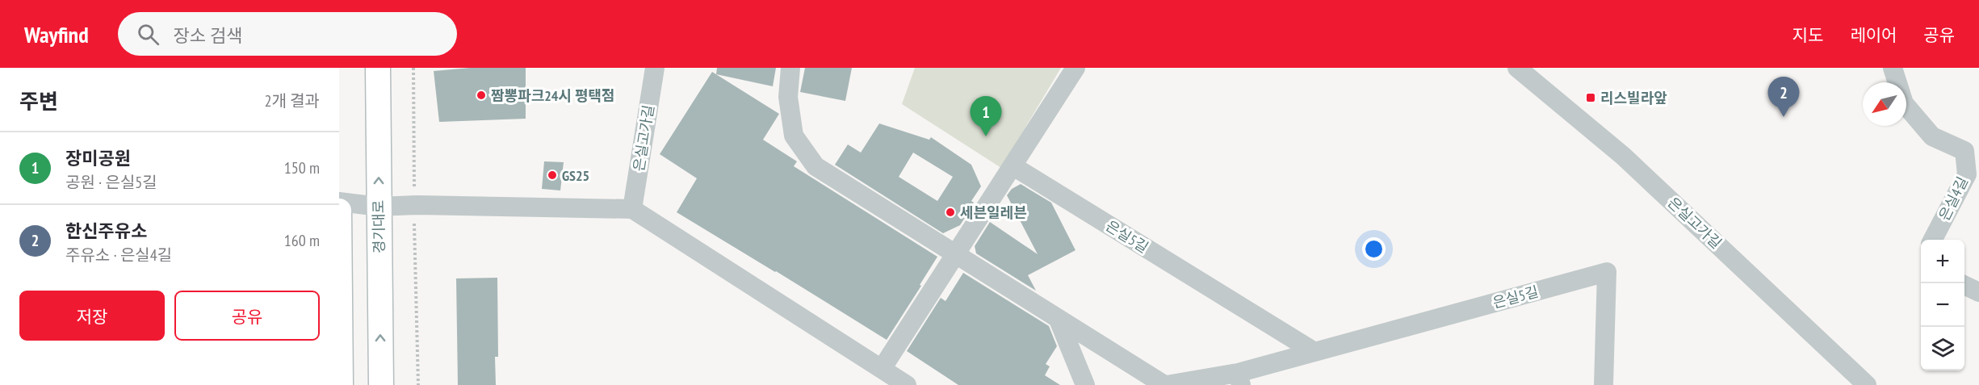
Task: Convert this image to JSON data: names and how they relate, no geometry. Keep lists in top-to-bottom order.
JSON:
{
  "streets": {
    "main road": ["경기대로"],
    "street": ["은실고가길", "은실4길", "은실5길"]
  },
  "places": {
    "other": ["짬뽕파크24시 평택점", "GS25", "세븐일레븐"],
    "transit": ["리스빌라앞"]
  },
  "north": "bottom left",
  "page": {
    "header": "Wayfind",
    "search": "장소 검색",
    "nav": ["지도", "레이어", "공유"],
    "heading": ["주변", "2개 결과"],
    "pins": ["2", "1"],
    "list": [
      {
        "mark": "1",
        "name": "장미공원",
        "note": "공원 · 은실5길",
        "value": "150 m"
      },
      {
        "mark": "2",
        "name": "한신주유소",
        "note": "주유소 · 은실4길",
        "value": "160 m"
      }
    ],
    "map_buttons": ["+", "−"],
    "buttons": ["저장", "공유"]
  }
}
